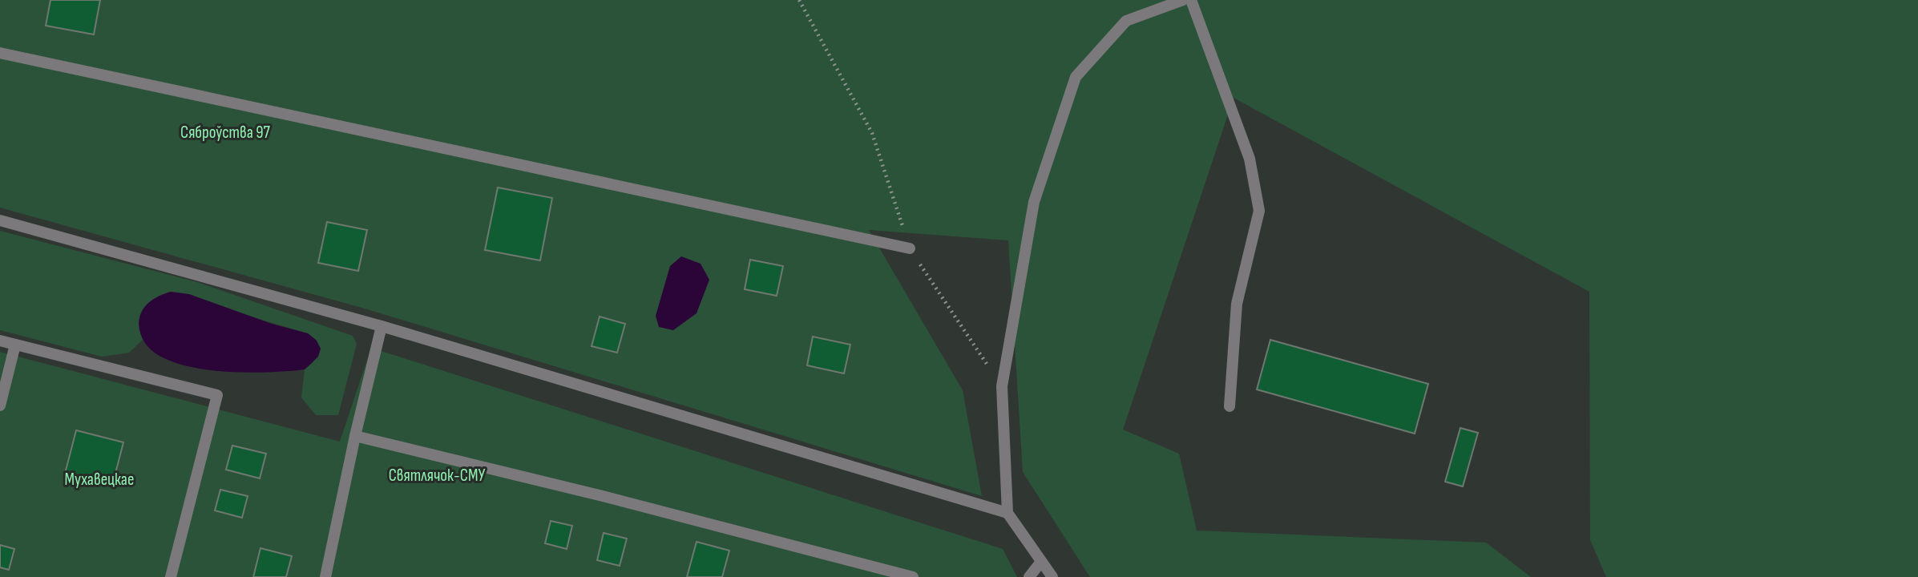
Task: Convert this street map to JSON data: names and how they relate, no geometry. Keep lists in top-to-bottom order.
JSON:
{
  "parks": ["Сяброўства 97", "Святлячок-СМУ", "Мухавецкае"]
}
